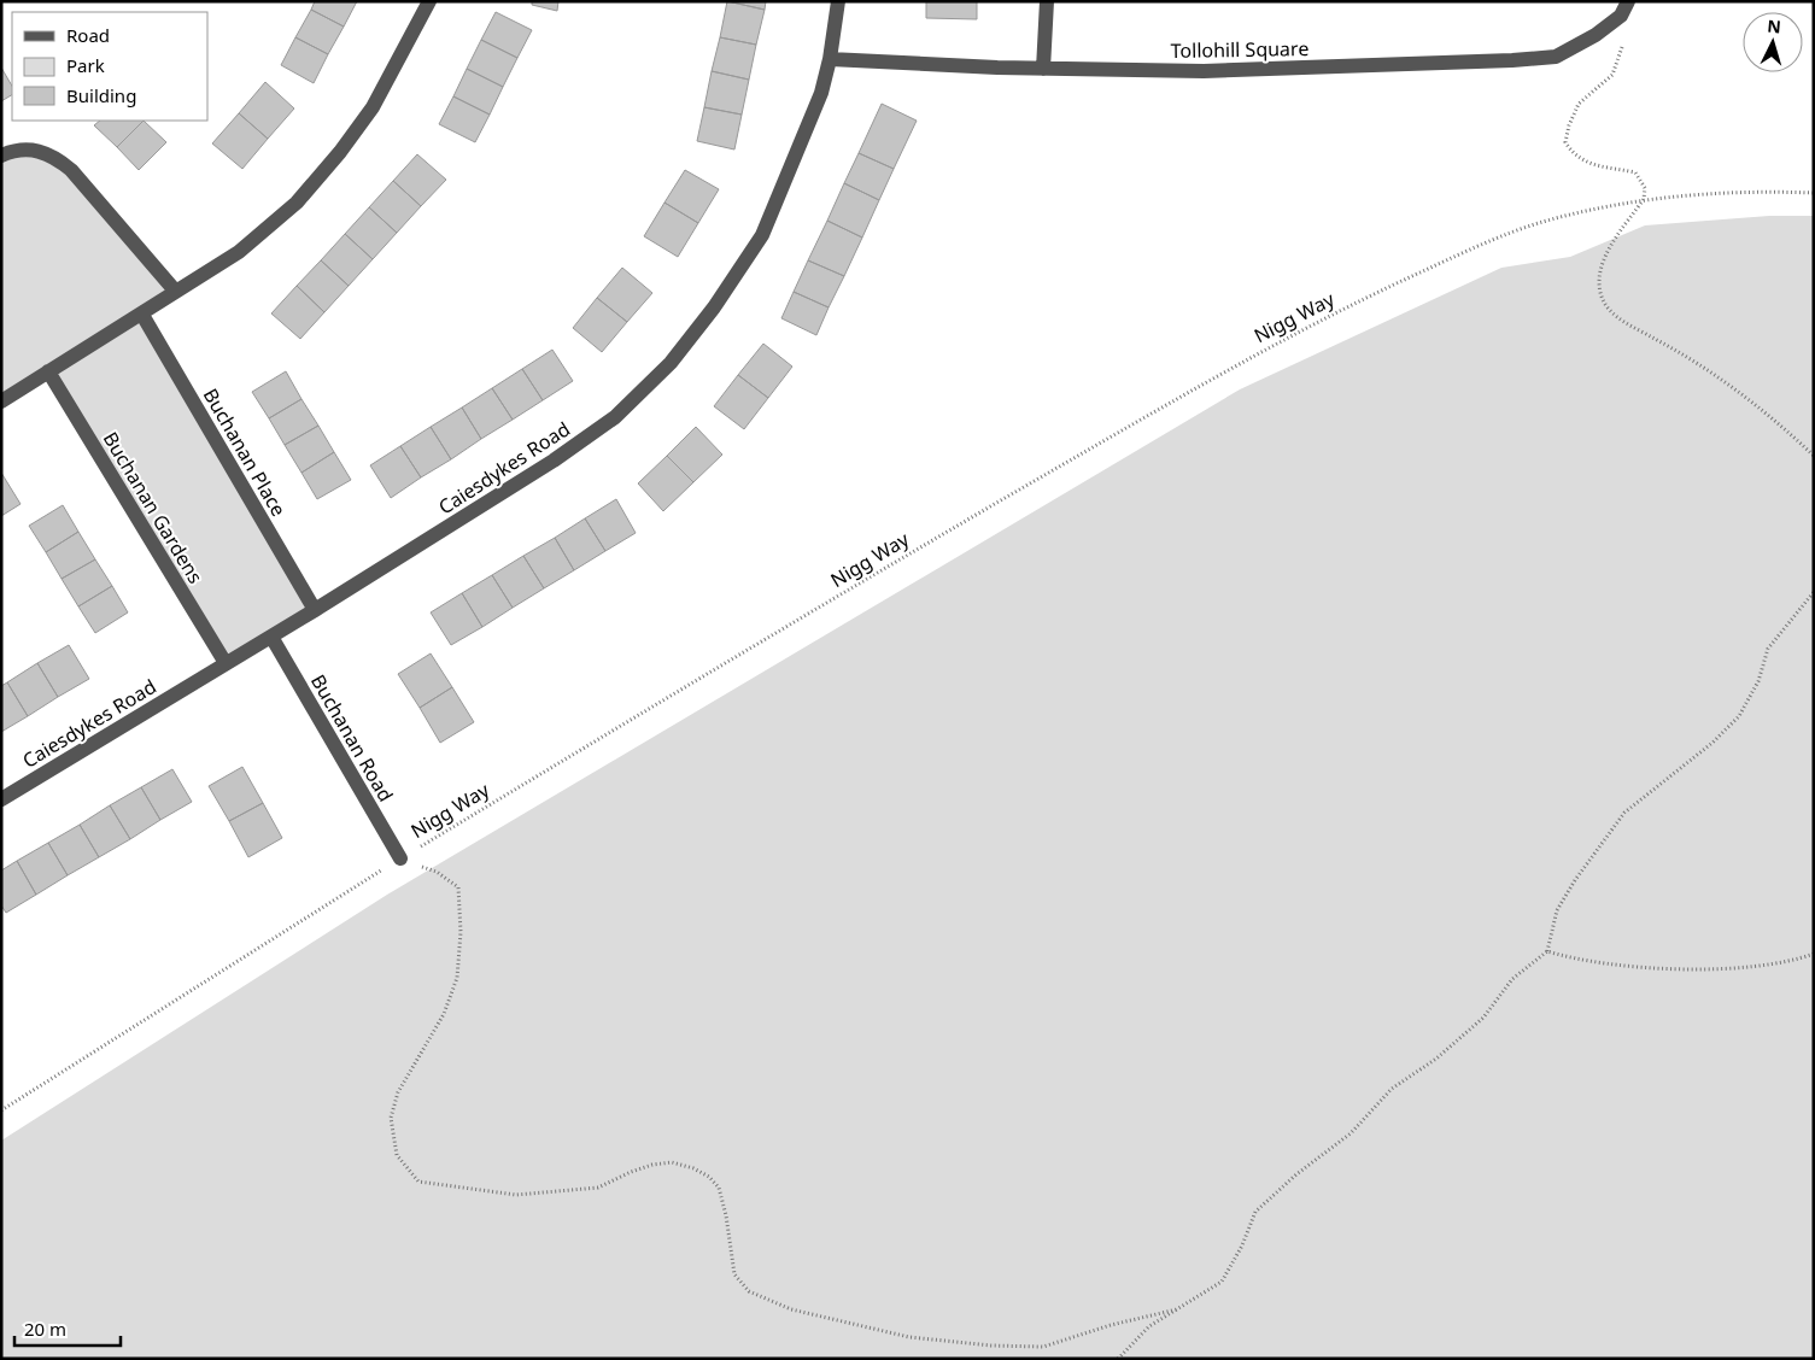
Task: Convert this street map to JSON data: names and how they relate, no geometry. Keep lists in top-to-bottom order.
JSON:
{
  "streets": {
    "street": [
      "Tollohill Square",
      "Buchanan Place",
      "Caiesdykes Road",
      "Buchanan Gardens",
      "Buchanan Road"
    ],
    "path": ["Nigg Way"]
  },
  "crossings": [
    ["Tollohill Square", "Caiesdykes Road"],
    ["Nigg Way", "Buchanan Road"],
    ["Buchanan Place", "Caiesdykes Road"],
    ["Caiesdykes Road", "Buchanan Gardens"],
    ["Caiesdykes Road", "Buchanan Road"]
  ],
  "legend": ["Road", "Park", "Building"],
  "scale_bar": "20 m",
  "north": "top"
}
